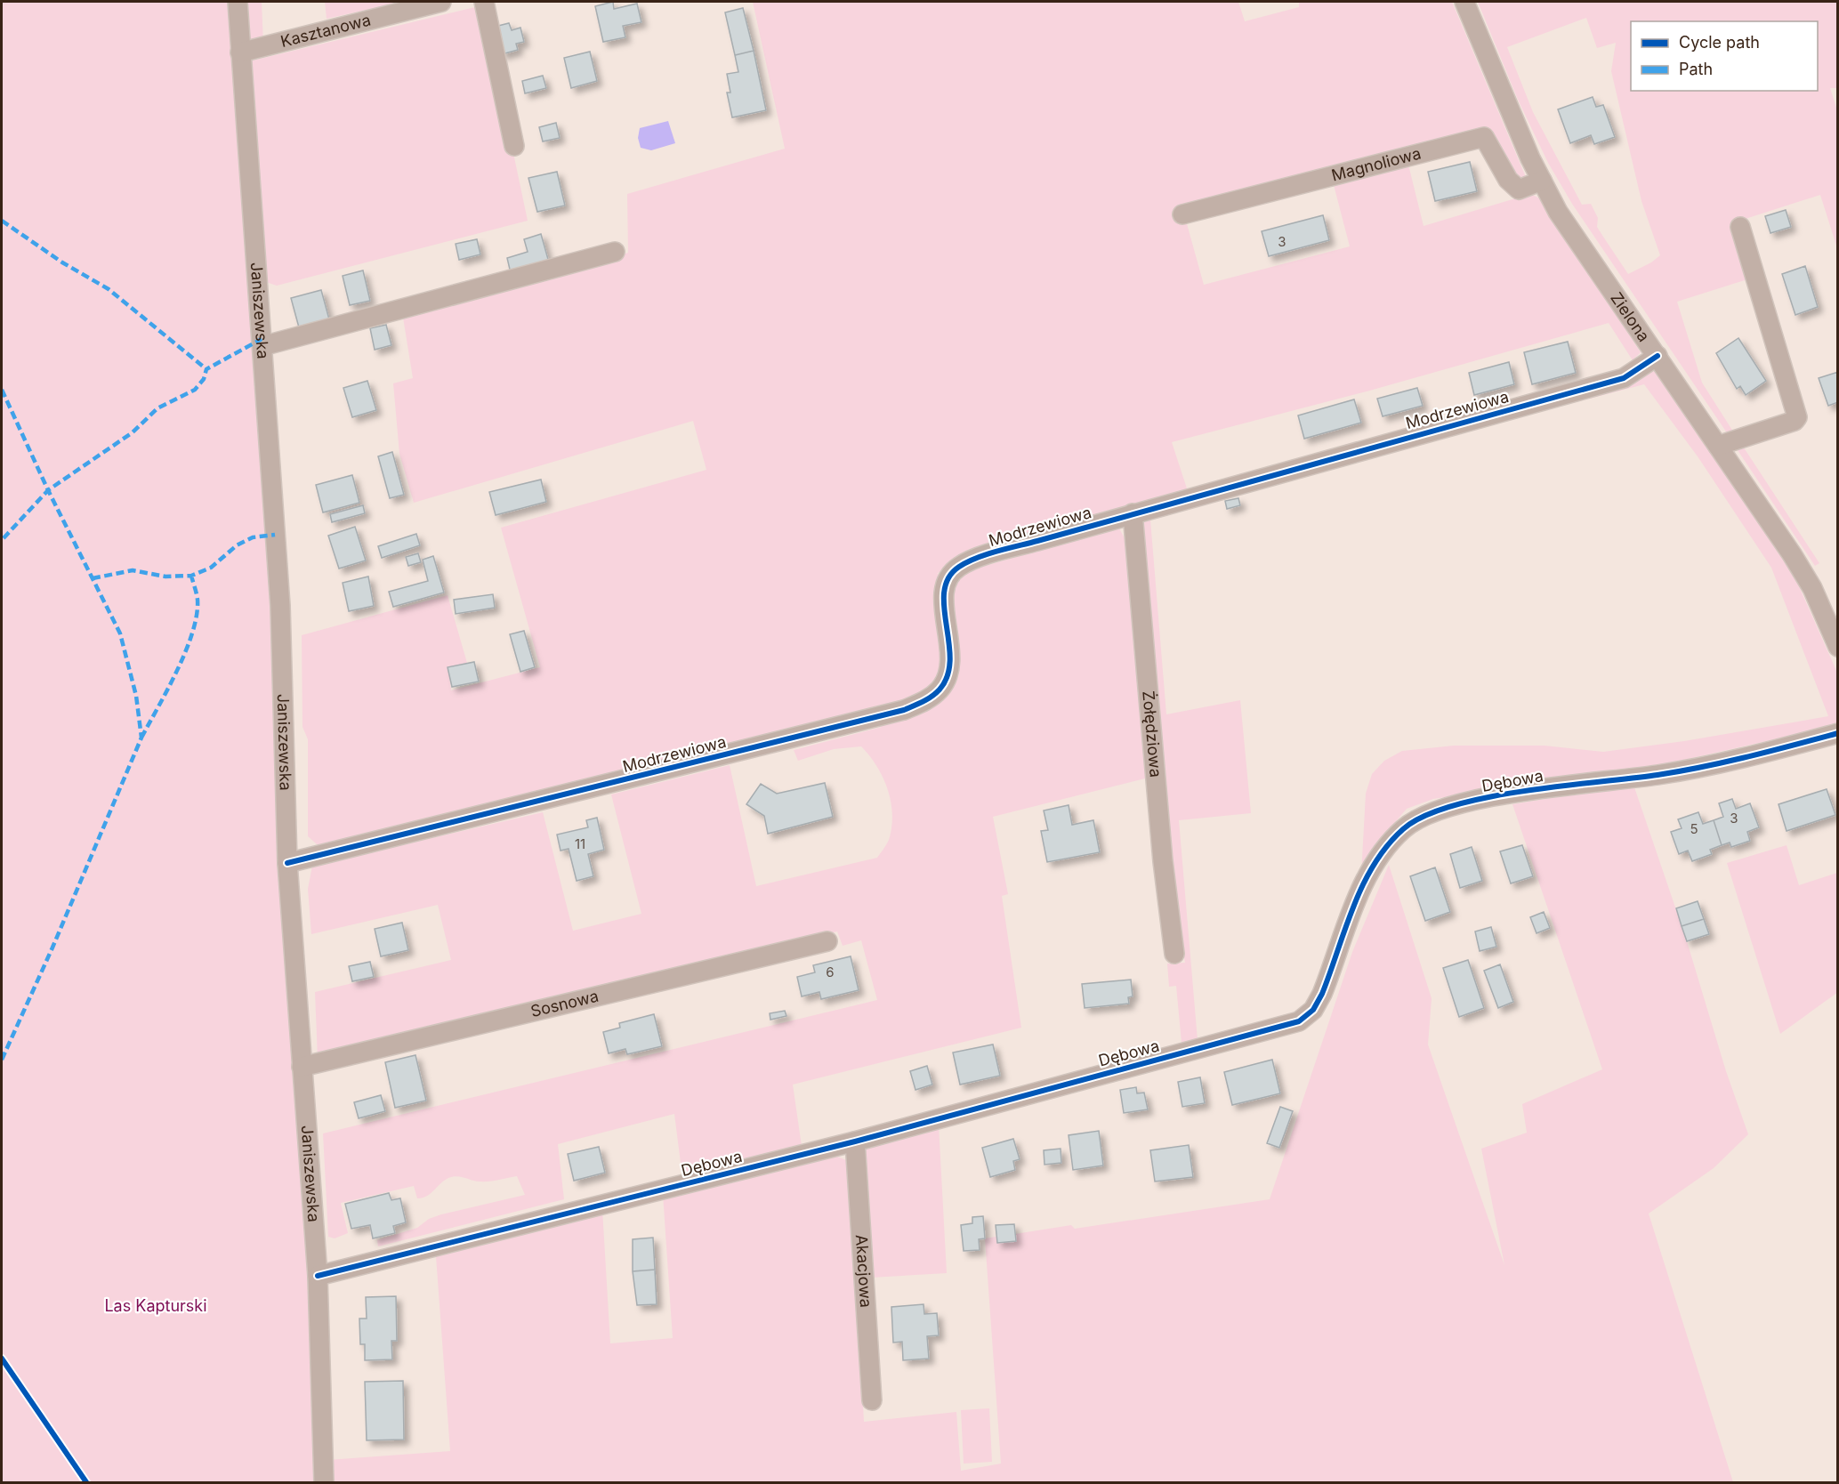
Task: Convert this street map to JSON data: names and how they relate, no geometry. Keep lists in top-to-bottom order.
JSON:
{
  "streets": {
    "street": [
      "Kasztanowa",
      "Magnoliowa",
      "Janiszewska",
      "Zielona",
      "Modrzewiowa",
      "Żołędziowa",
      "Dębowa",
      "Sosnowa",
      "Akacjowa"
    ]
  },
  "crossings": [
    ["Kasztanowa", "Janiszewska"],
    ["Magnoliowa", "Zielona"],
    ["Janiszewska", "Modrzewiowa"],
    ["Janiszewska", "Dębowa"],
    ["Janiszewska", "Sosnowa"],
    ["Zielona", "Modrzewiowa"],
    ["Modrzewiowa", "Żołędziowa"],
    ["Dębowa", "Akacjowa"]
  ],
  "parks": ["Las Kapturski"],
  "house_numbers": [
    "3",
    "3",
    "5",
    "11",
    "6"
  ],
  "legend": ["Cycle path", "Path"]
}
